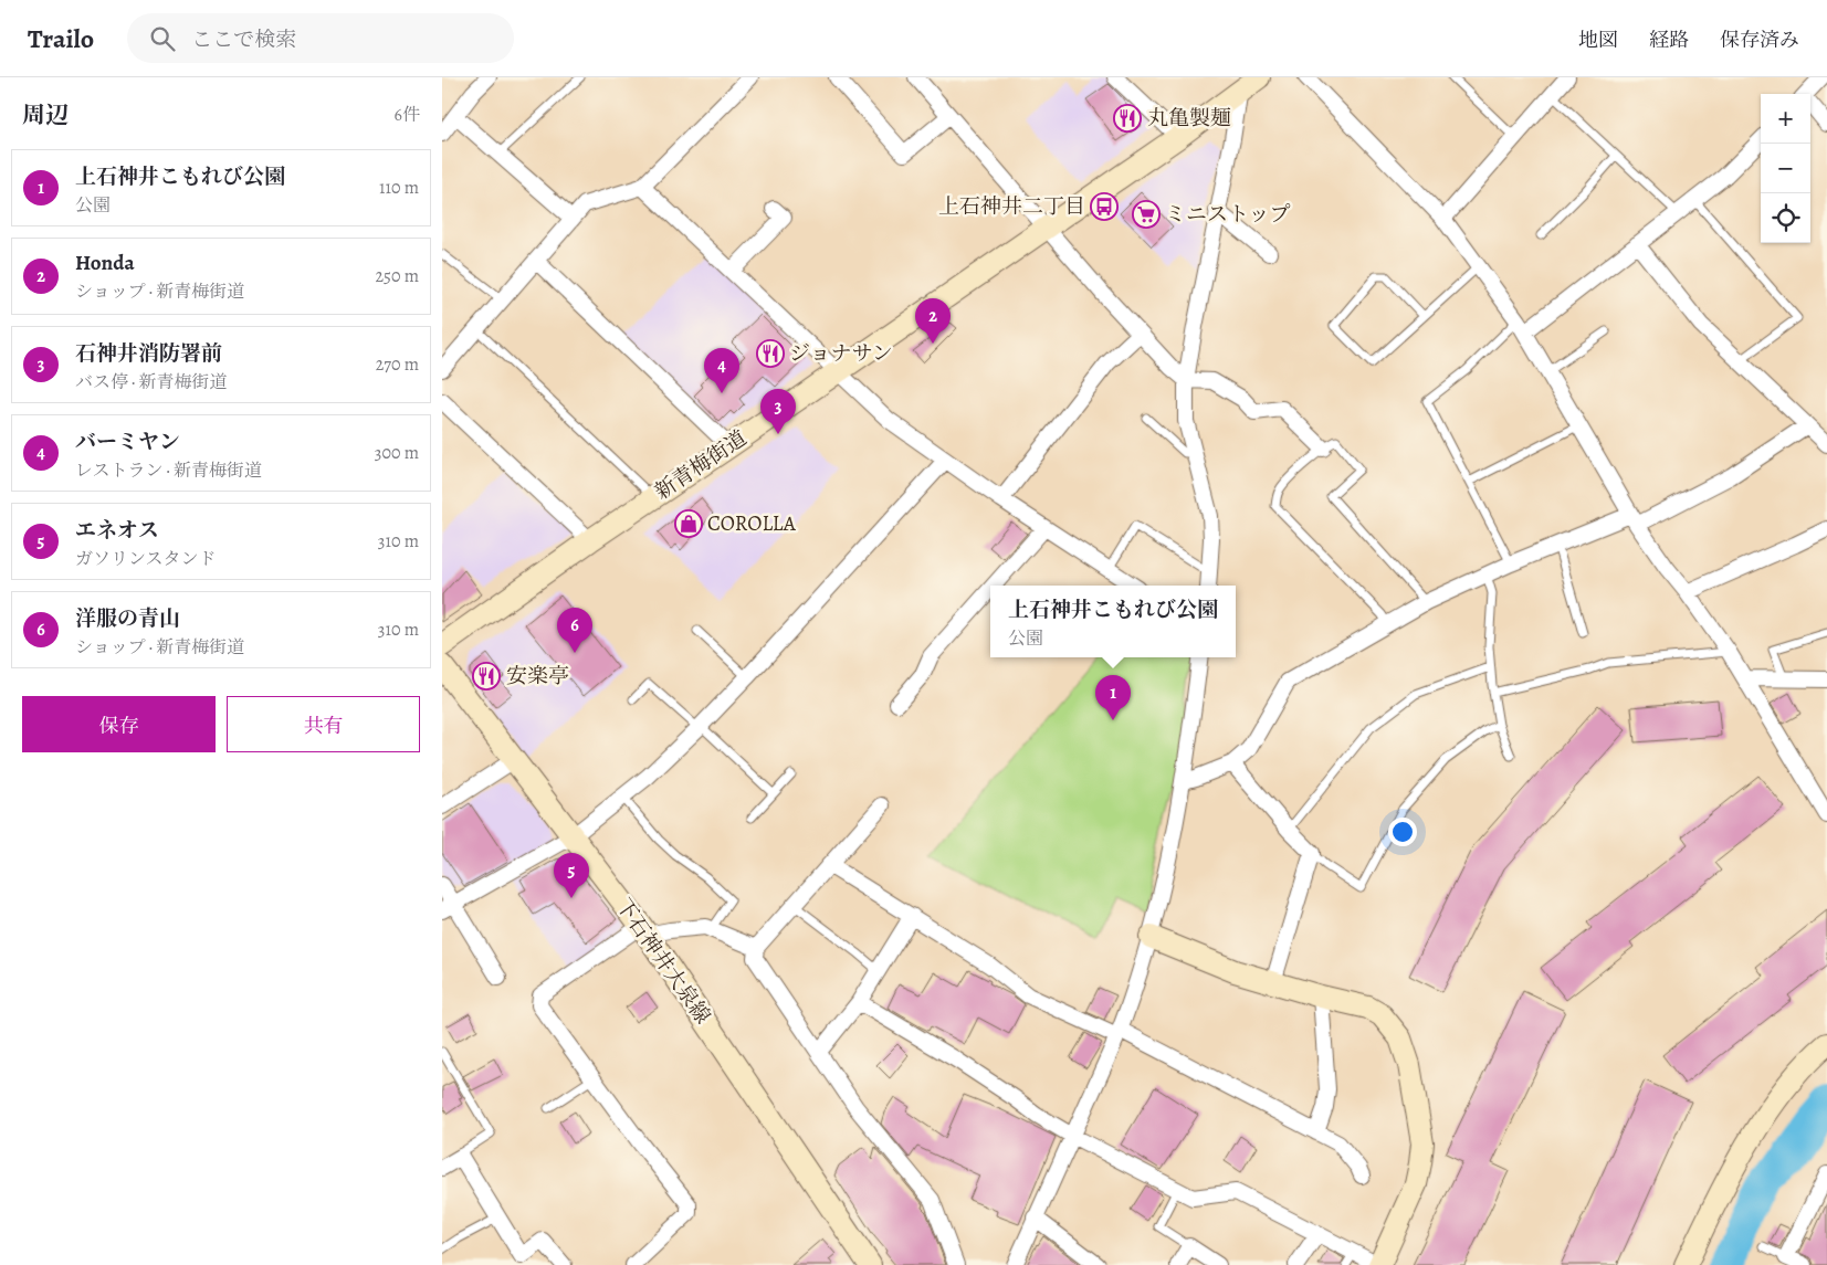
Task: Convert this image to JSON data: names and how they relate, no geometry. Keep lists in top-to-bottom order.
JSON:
{
  "streets": {
    "main road": ["新青梅街道", "下石神井大泉線"]
  },
  "places": {
    "restaurant": ["丸亀製麺", "ジョナサン", "安楽亭"],
    "bus stop": ["上石神井二丁目"],
    "supermarket": ["ミニストップ"],
    "shop": ["COROLLA"]
  },
  "page": {
    "header": "Trailo",
    "search": "ここで検索",
    "nav": ["地図", "経路", "保存済み"],
    "heading": ["周辺", "6件"],
    "map_buttons": ["+", "−"],
    "list": [
      {
        "mark": "1",
        "name": "上石神井こもれび公園",
        "note": "公園",
        "value": "110 m"
      },
      {
        "mark": "2",
        "name": "Honda",
        "note": "ショップ · 新青梅街道",
        "value": "250 m"
      },
      {
        "mark": "3",
        "name": "石神井消防署前",
        "note": "バス停 · 新青梅街道",
        "value": "270 m"
      },
      {
        "mark": "4",
        "name": "バーミヤン",
        "note": "レストラン · 新青梅街道",
        "value": "300 m"
      },
      {
        "mark": "5",
        "name": "エネオス",
        "note": "ガソリンスタンド",
        "value": "310 m"
      },
      {
        "mark": "6",
        "name": "洋服の青山",
        "note": "ショップ · 新青梅街道",
        "value": "310 m"
      }
    ],
    "pins": [
      "2",
      "4",
      "3",
      "6",
      "1",
      "5"
    ],
    "popup": ["上石神井こもれび公園", "公園"],
    "buttons": ["保存", "共有"]
  }
}
